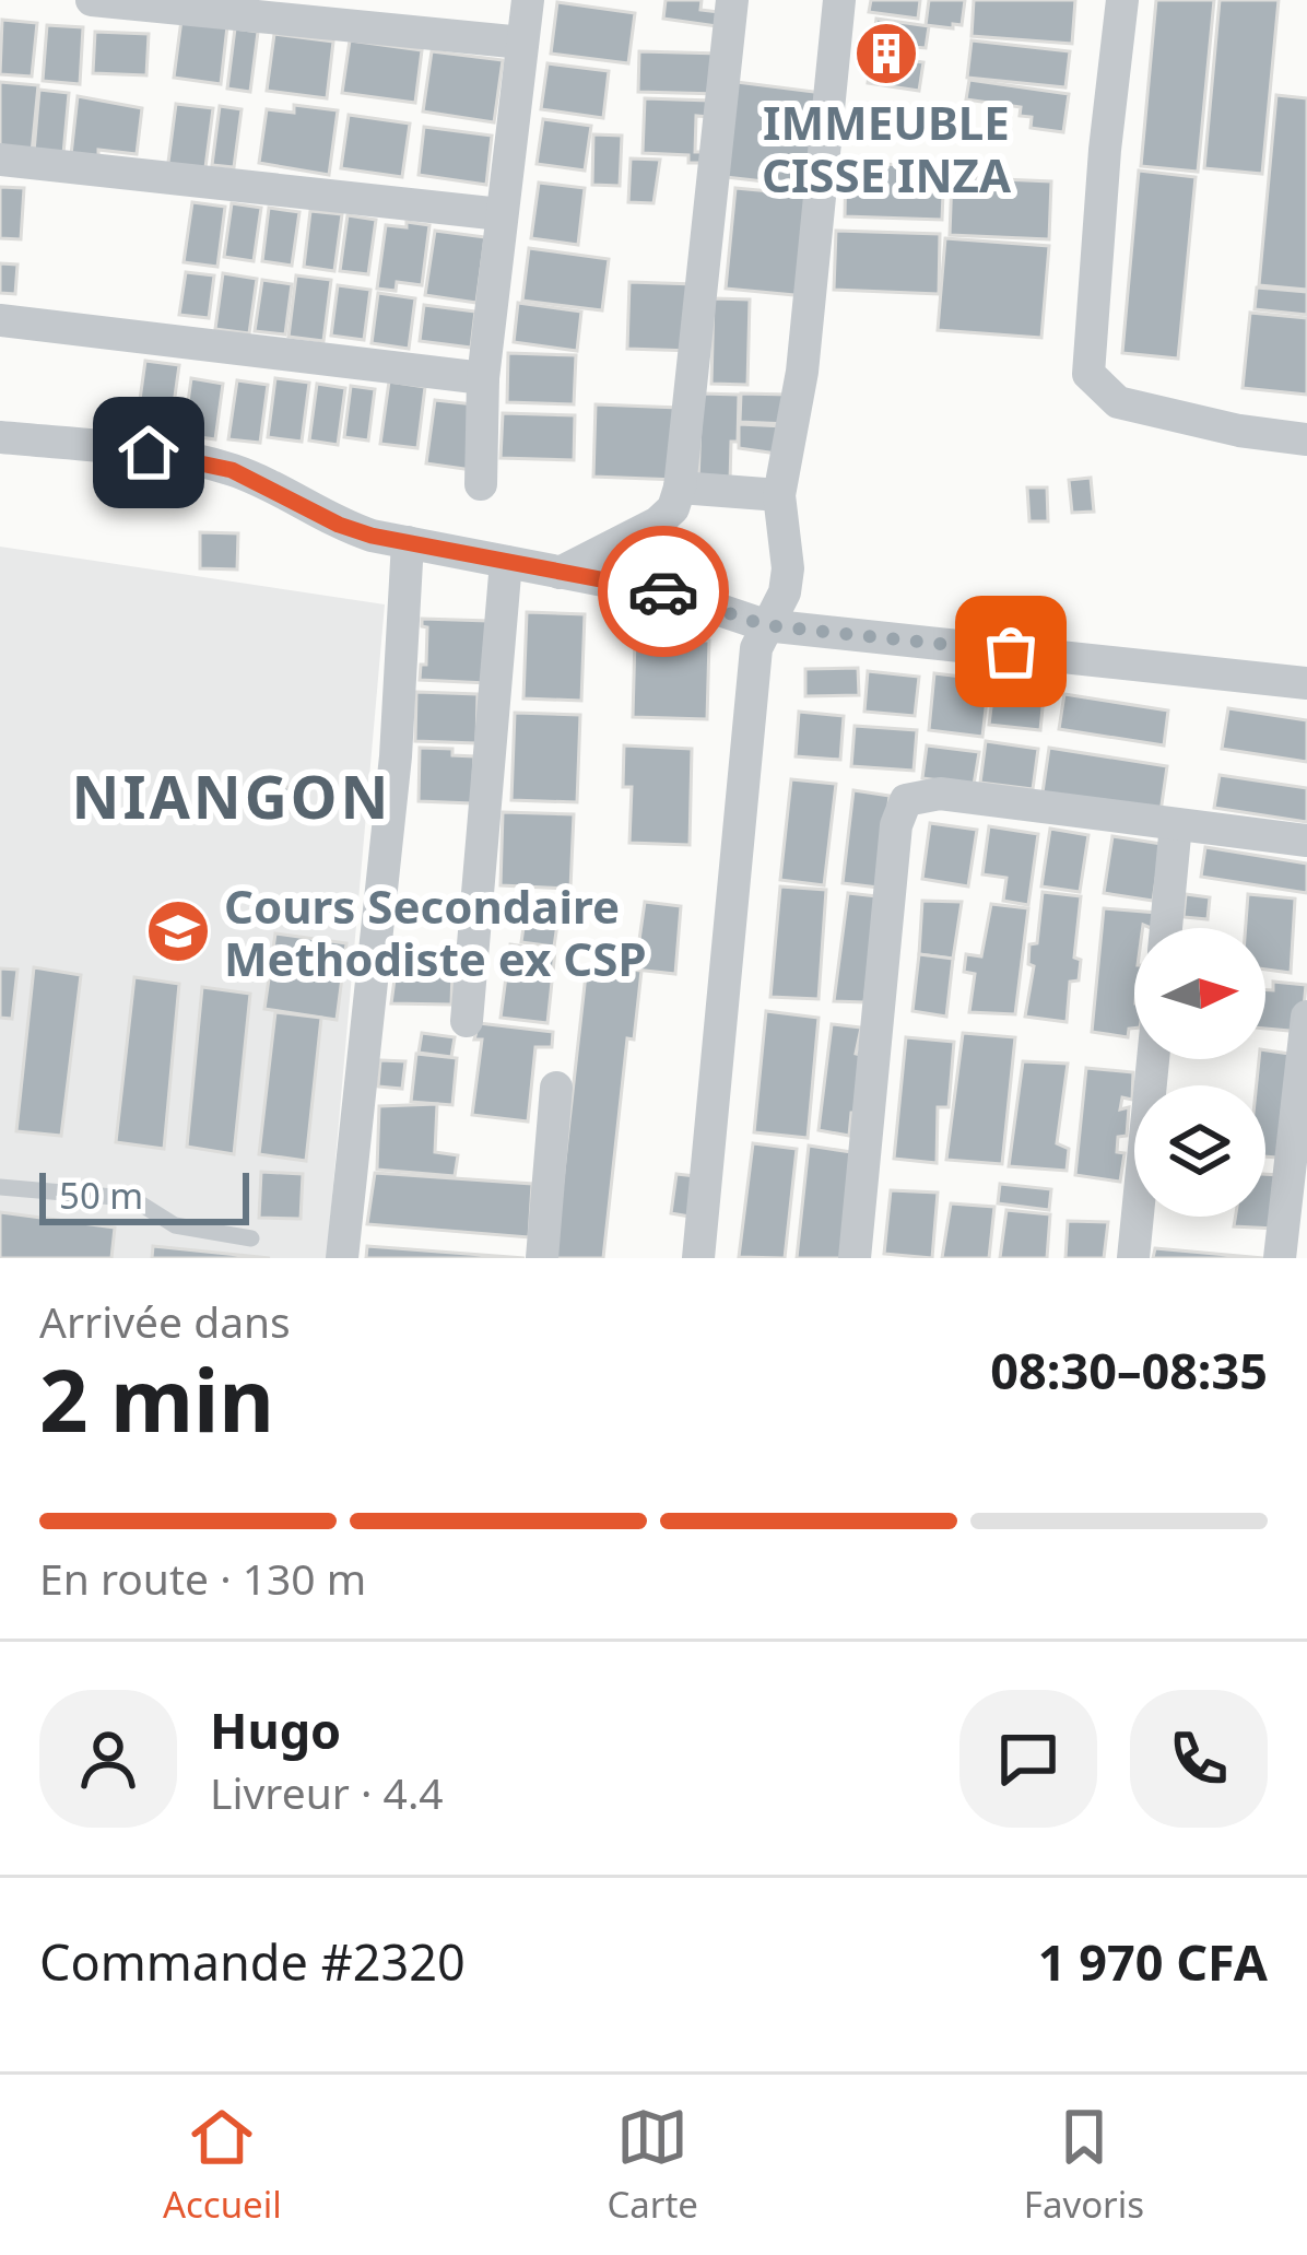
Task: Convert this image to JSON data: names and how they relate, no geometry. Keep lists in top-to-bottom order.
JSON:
{
  "districts": ["NIANGON"],
  "places": {
    "building": ["IMMEUBLE CISSE INZA"],
    "school or university": ["Cours Secondaire Methodiste ex CSP"]
  },
  "scale_bar": "50 m",
  "north": "right",
  "page": {
    "scale": "50 m",
    "heading": ["2 min", "Arrivée dans", "08:30–08:35"],
    "panel": [
      "Hugo",
      "Livreur · 4.4",
      "Commande #2320",
      "1 970 CFA"
    ],
    "bar": "En route · 130 m",
    "tabs": ["Accueil", "Carte", "Favoris"]
  }
}
